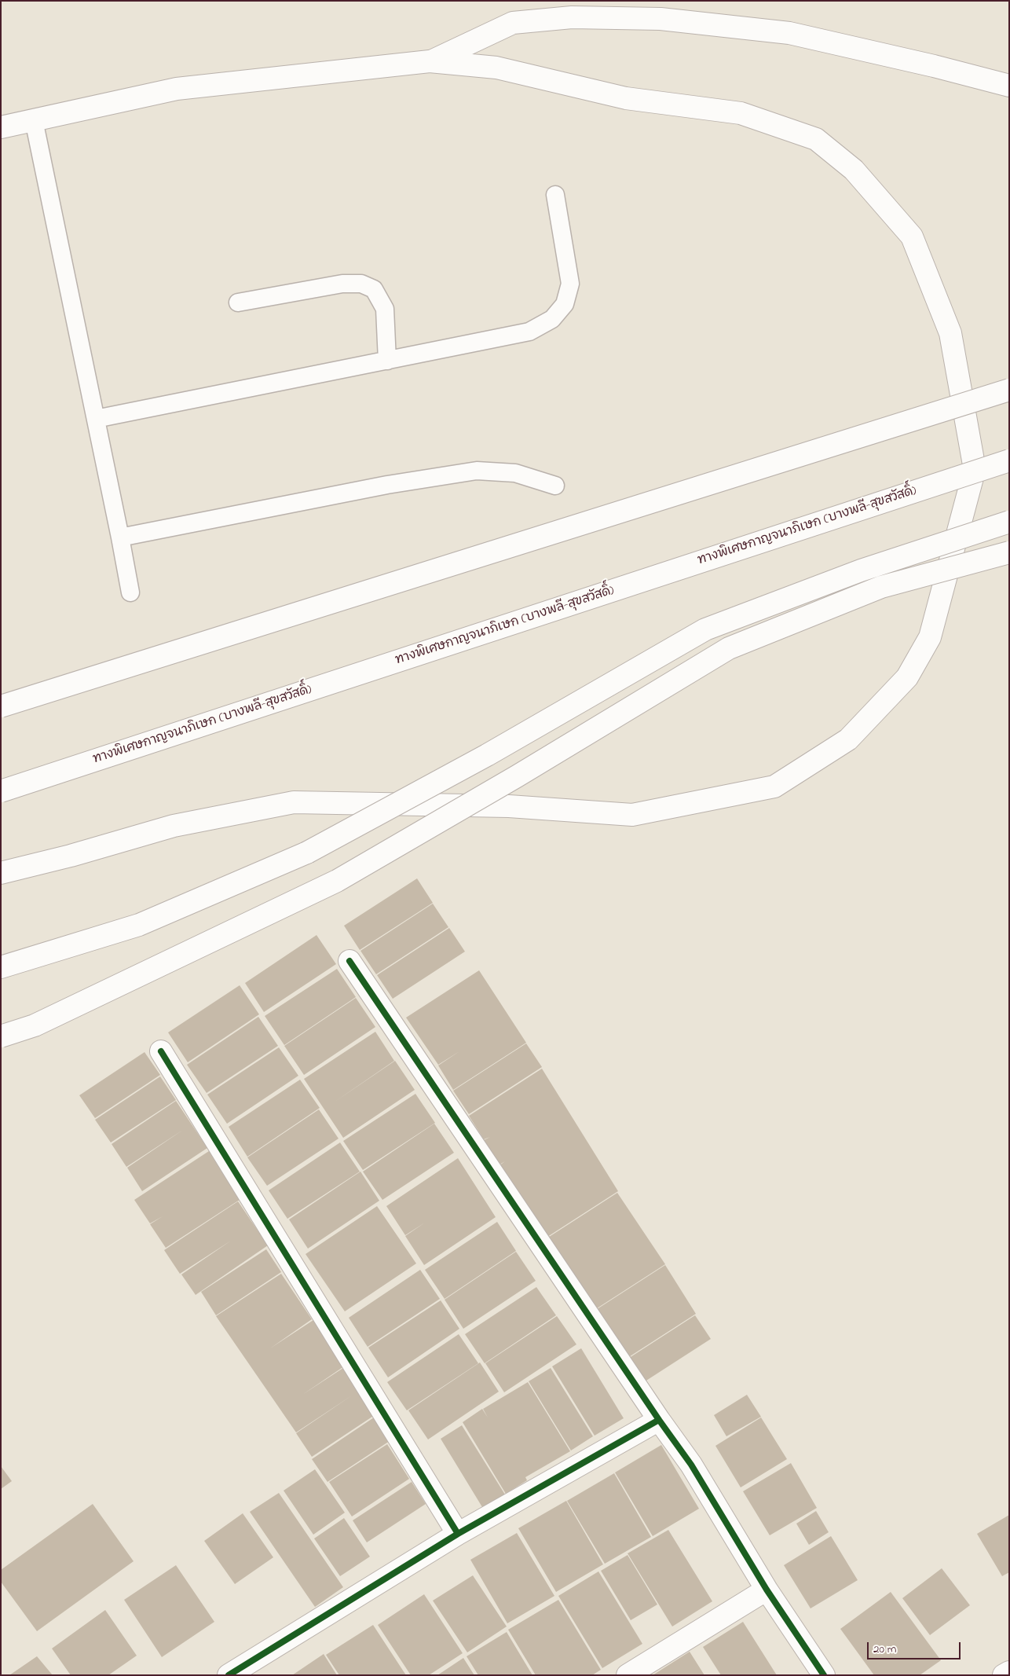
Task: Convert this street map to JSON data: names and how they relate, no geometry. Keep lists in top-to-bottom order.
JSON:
{
  "streets": {
    "main road": ["ทางพิเศษกาญจนาภิเษก (บางพลี-สุขสวัสดิ์)"]
  },
  "scale_bar": "20 m"
}
